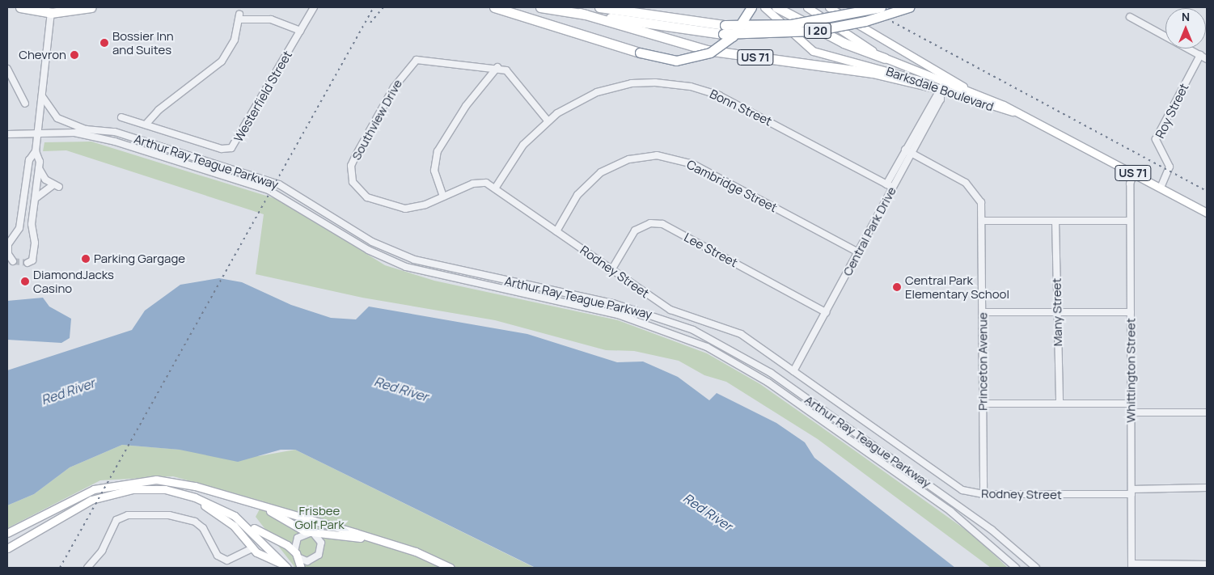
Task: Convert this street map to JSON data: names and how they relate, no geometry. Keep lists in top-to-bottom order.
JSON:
{
  "streets": {
    "highway": ["I 20", "US 71"],
    "main road": ["Barksdale Boulevard"],
    "street": [
      "Westerfield Street",
      "Bonn Street",
      "Roy Street",
      "Southview Drive",
      "Arthur Ray Teague Parkway",
      "Cambridge Street",
      "Central Park Drive",
      "Lee Street",
      "Rodney Street",
      "Many Street",
      "Princeton Avenue",
      "Whittington Street"
    ]
  },
  "crossings": [
    ["I 20", "US 71"],
    ["US 71", "Barksdale Boulevard"],
    ["US 71", "Central Park Drive"],
    ["Barksdale Boulevard", "Roy Street"],
    ["Barksdale Boulevard", "Central Park Drive"],
    ["Barksdale Boulevard", "Whittington Street"],
    ["Bonn Street", "Southview Drive"],
    ["Bonn Street", "Central Park Drive"],
    ["Bonn Street", "Rodney Street"],
    ["Southview Drive", "Rodney Street"],
    ["Cambridge Street", "Central Park Drive"],
    ["Cambridge Street", "Rodney Street"],
    ["Central Park Drive", "Lee Street"],
    ["Central Park Drive", "Rodney Street"],
    ["Central Park Drive", "Princeton Avenue"],
    ["Lee Street", "Rodney Street"],
    ["Rodney Street", "Princeton Avenue"],
    ["Rodney Street", "Whittington Street"]
  ],
  "water": ["Red River"],
  "parks": ["Frisbee Golf Park"],
  "places": [
    "Bossier Inn and Suites",
    "Chevron",
    "Parking Gargage",
    "DiamondJacks Casino",
    "Central Park Elementary School"
  ],
  "north": "top"
}
